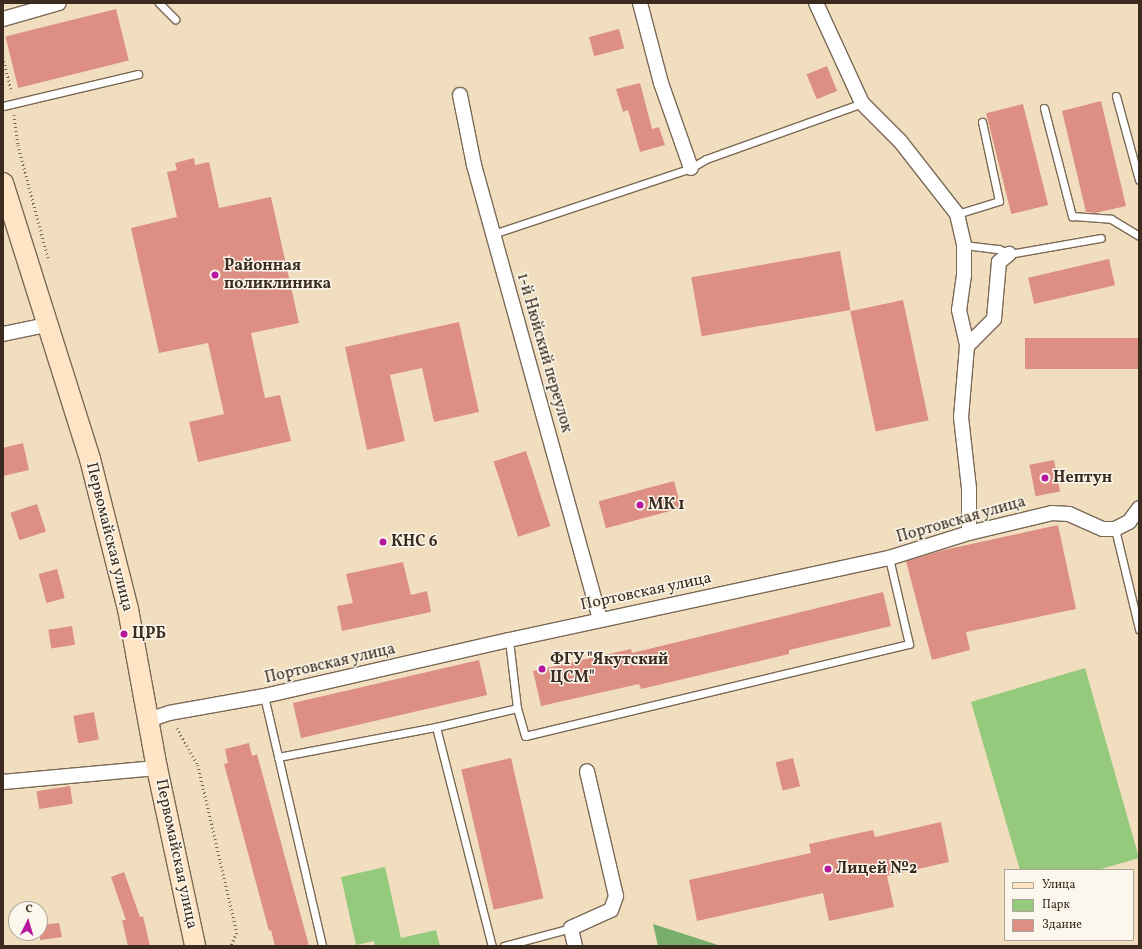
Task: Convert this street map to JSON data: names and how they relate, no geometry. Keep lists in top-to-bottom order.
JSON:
{
  "streets": {
    "main road": ["Первомайская улица"],
    "street": ["1-й Нюйский переулок", "Портовская улица"]
  },
  "crossings": [
    ["1-й Нюйский переулок", "Портовская улица"],
    ["Портовская улица", "Первомайская улица"]
  ],
  "places": [
    "Районная поликлиника",
    "Нептун",
    "МК 1",
    "КНС 6",
    "ЦРБ",
    "ФГУ \"Якутский ЦСМ\"",
    "Лицей №2"
  ],
  "legend": ["Улица", "Парк", "Здание"],
  "north": "top"
}
